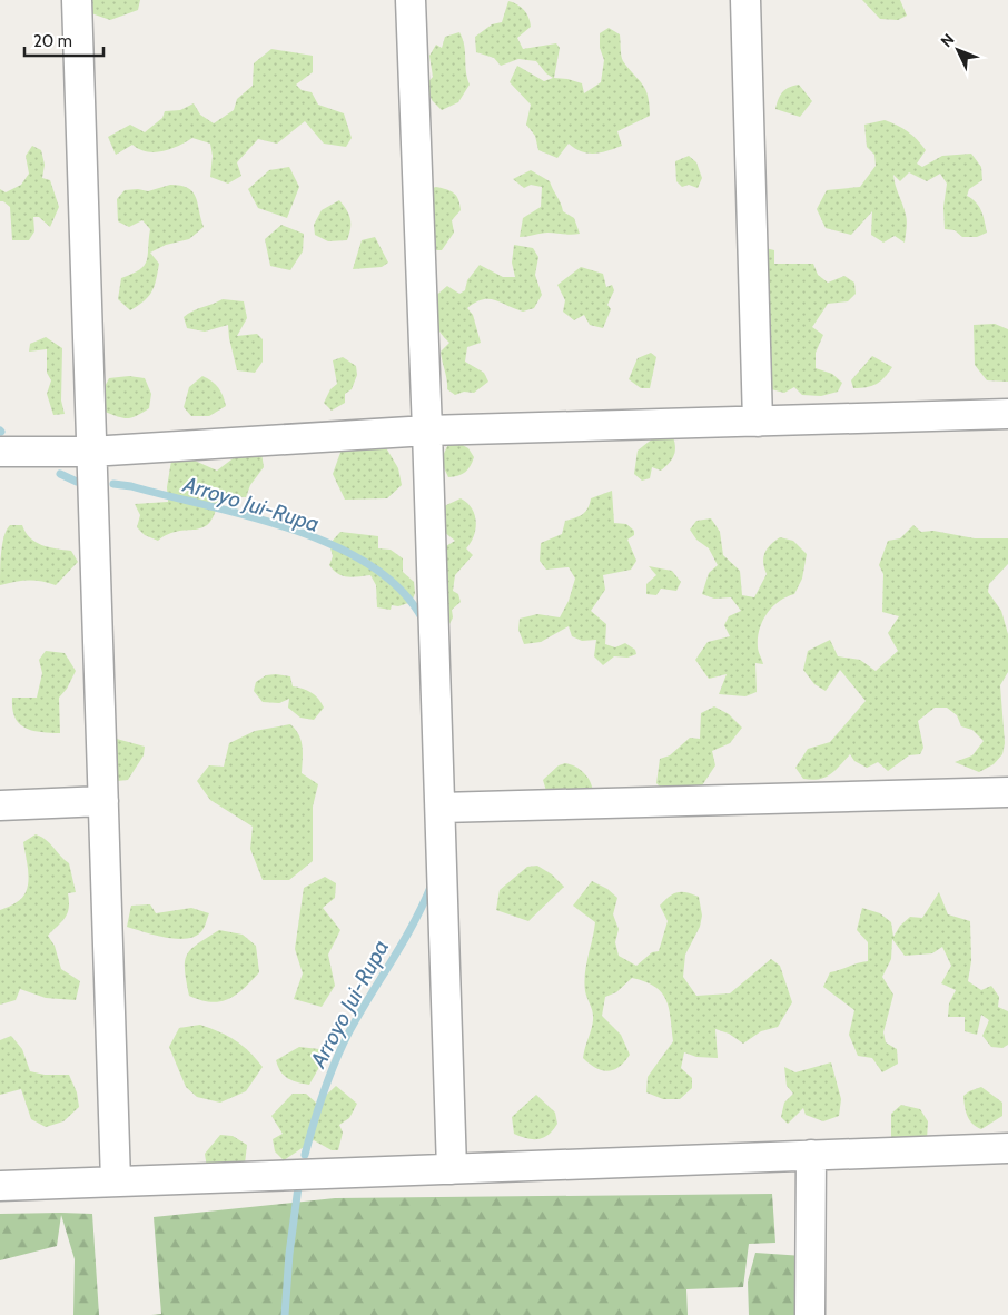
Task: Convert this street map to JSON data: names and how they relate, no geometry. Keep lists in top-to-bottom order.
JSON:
{
  "water": ["Arroyo Jui-Rupa"],
  "scale_bar": "20 m",
  "north": "top left"
}
